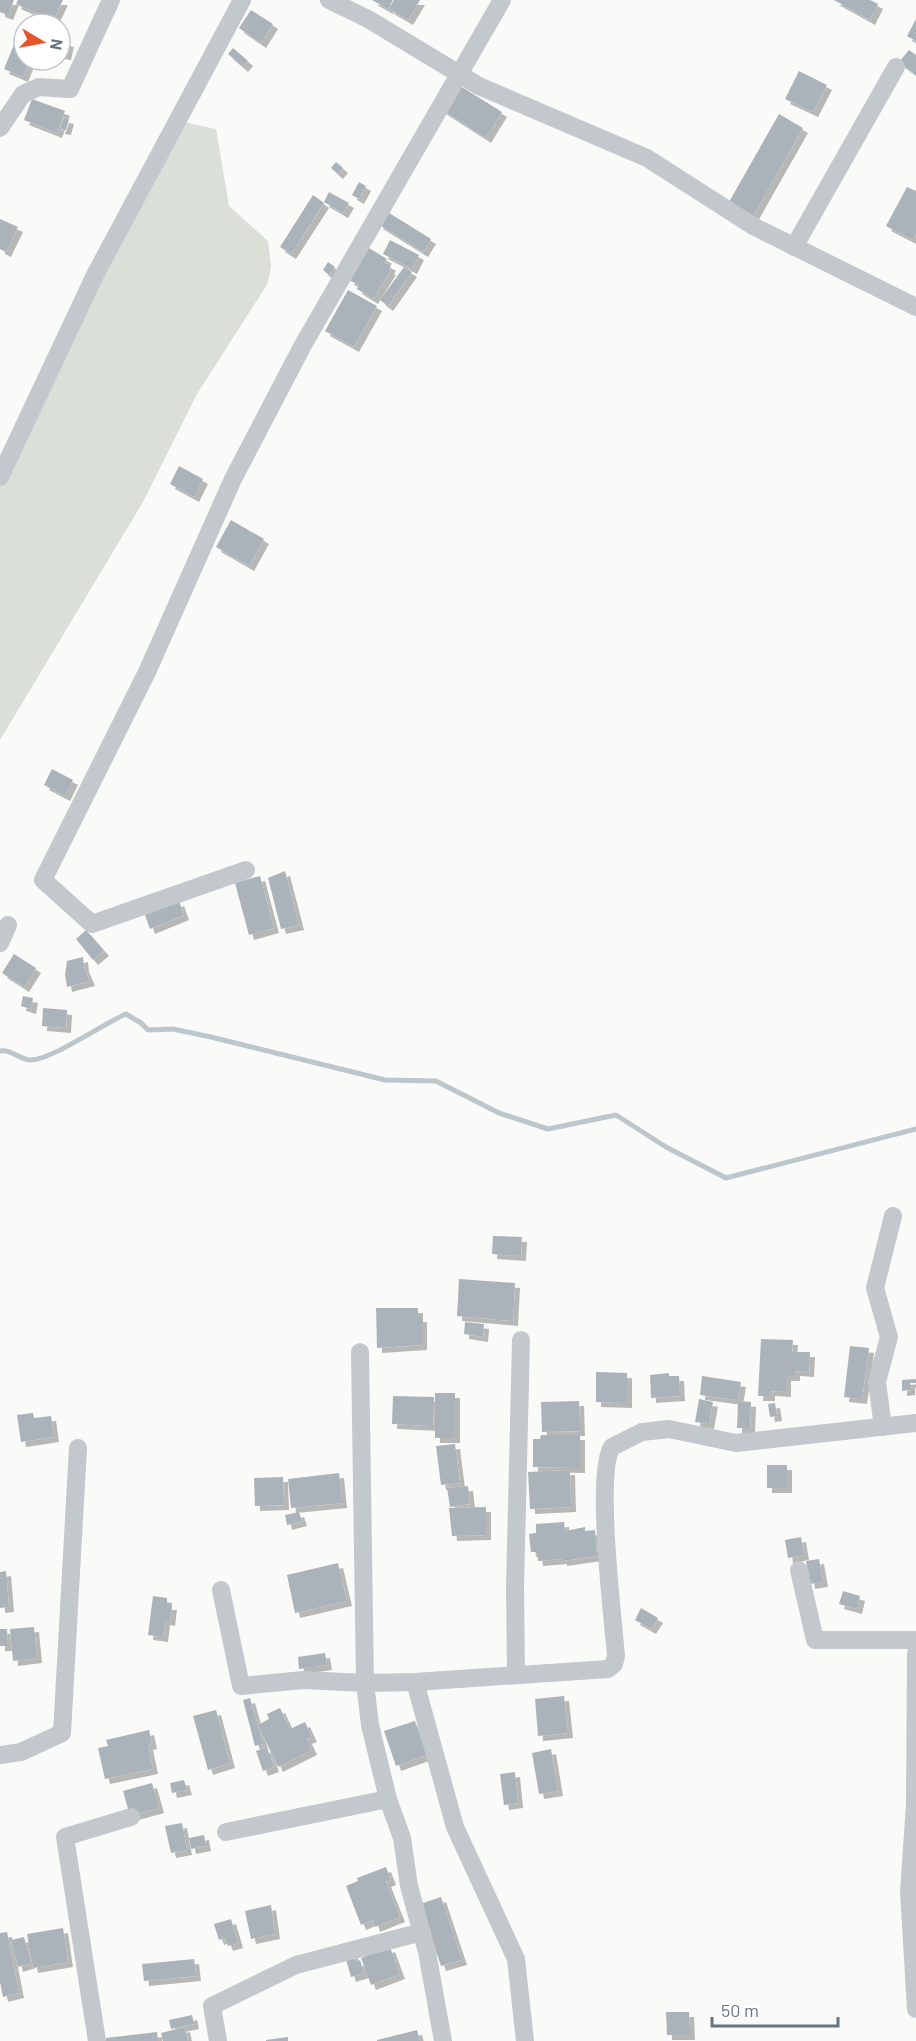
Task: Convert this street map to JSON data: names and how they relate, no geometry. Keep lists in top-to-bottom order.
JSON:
{
  "scale_bar": "50 m",
  "north": "right"
}
